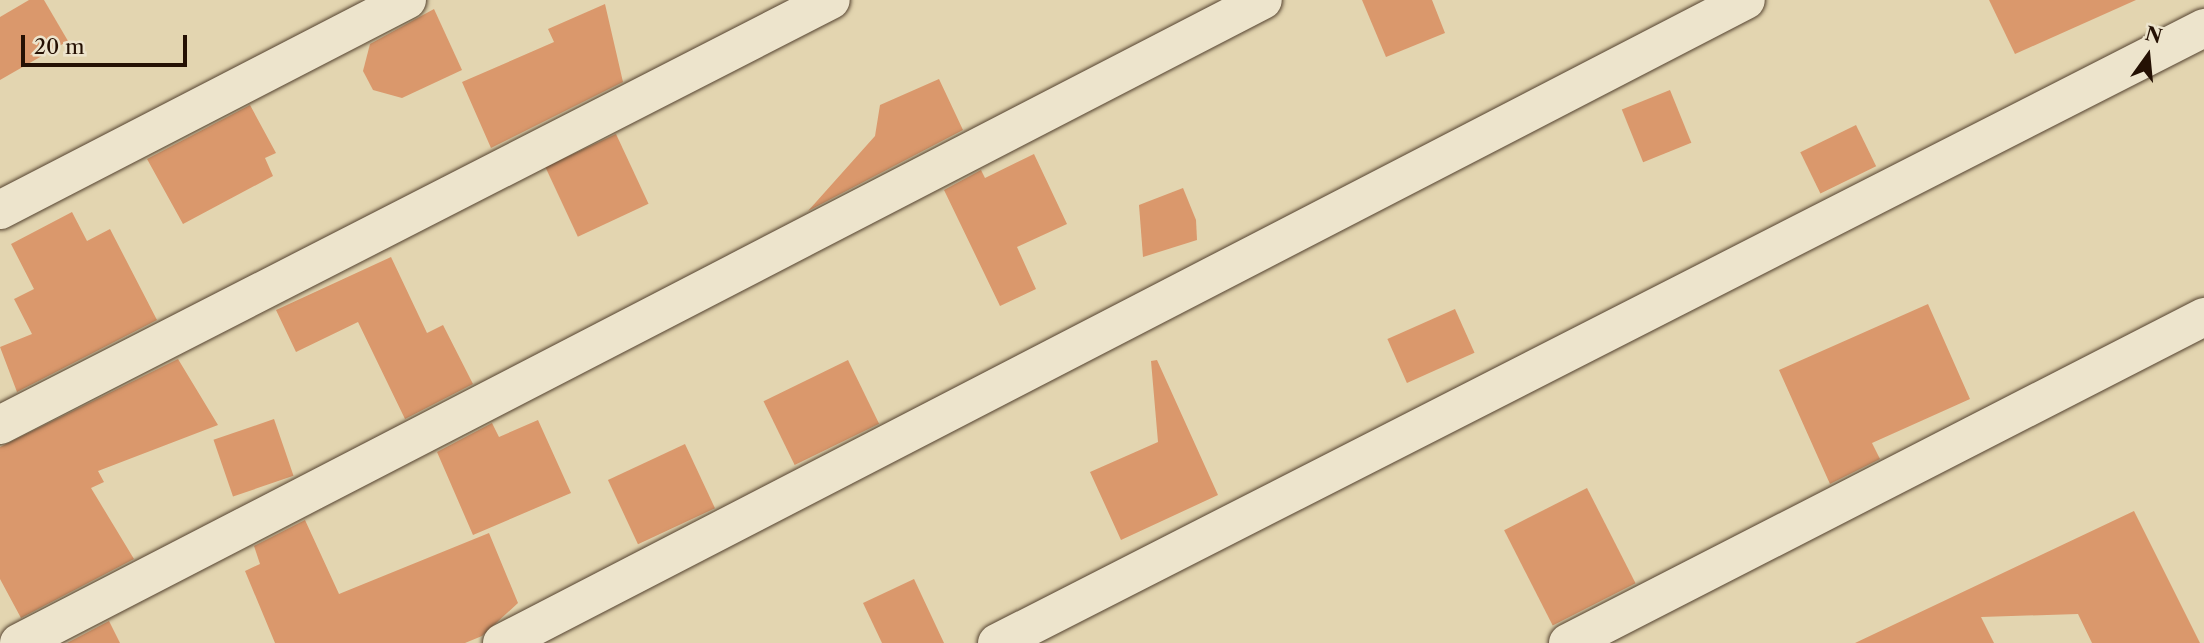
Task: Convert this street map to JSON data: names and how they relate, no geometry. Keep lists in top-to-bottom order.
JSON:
{
  "scale_bar": "20 m",
  "north": "top"
}
